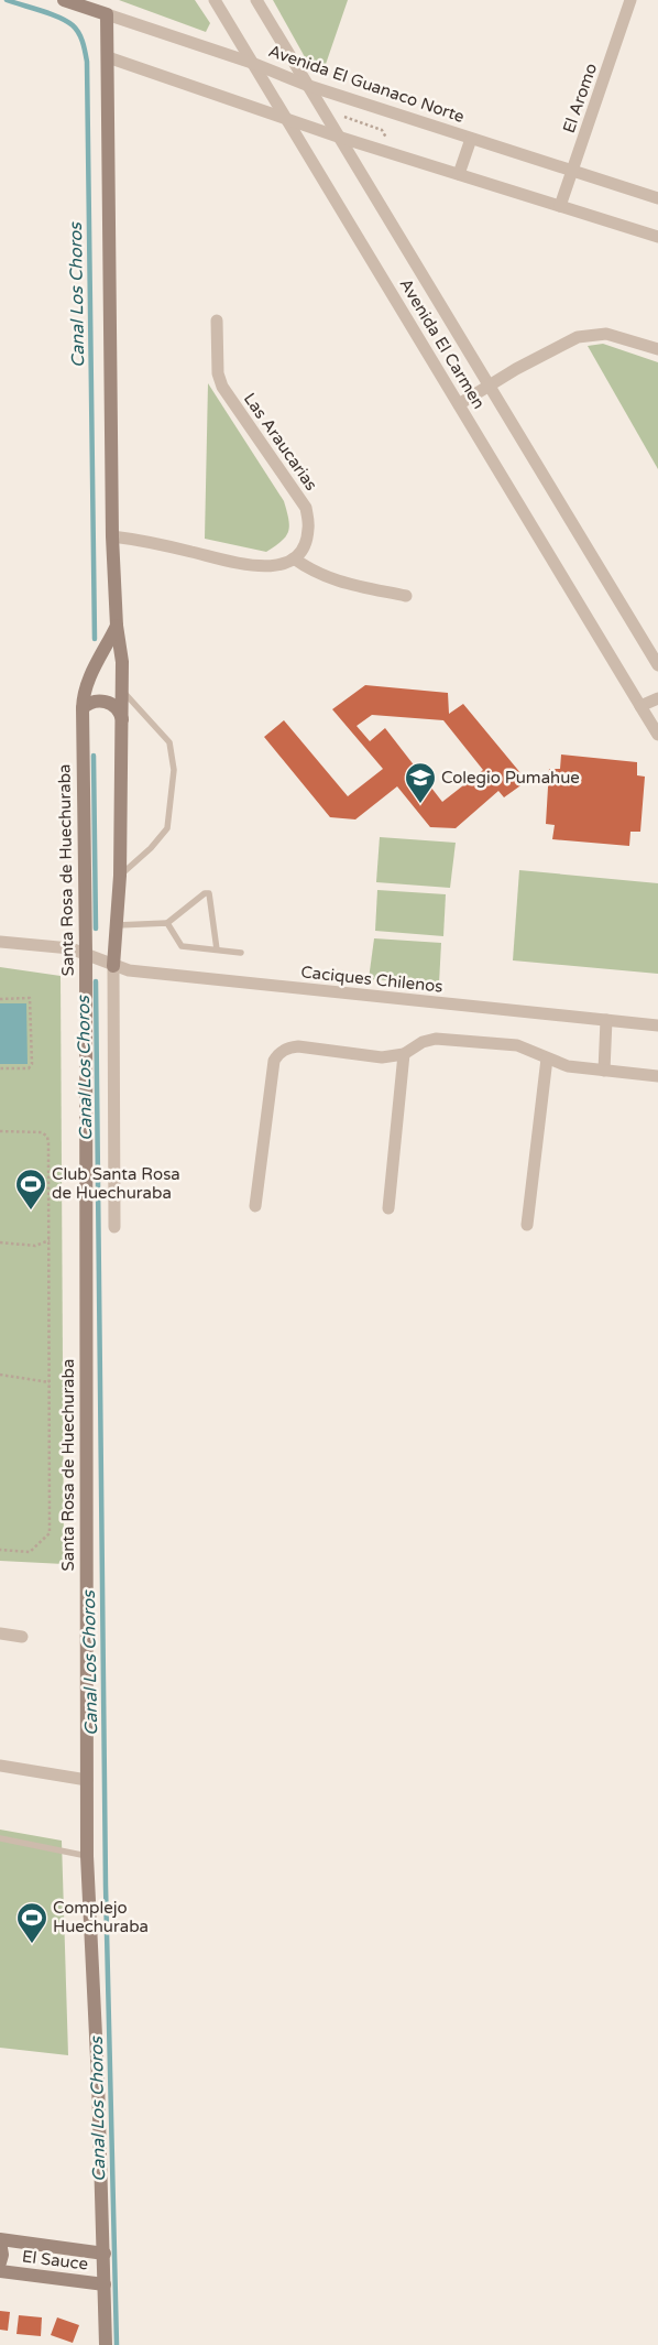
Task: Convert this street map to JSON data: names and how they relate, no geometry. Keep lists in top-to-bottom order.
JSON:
{
  "streets": {
    "street": [
      "Avenida El Guanaco Norte",
      "El Aromo",
      "Avenida El Carmen",
      "Las Araucarias",
      "Santa Rosa de Huechuraba",
      "Caciques Chilenos",
      "El Sauce"
    ]
  },
  "crossings": [
    ["Avenida El Guanaco Norte", "El Aromo"],
    ["Avenida El Guanaco Norte", "Avenida El Carmen"],
    ["Santa Rosa de Huechuraba", "Caciques Chilenos"],
    ["Santa Rosa de Huechuraba", "El Sauce"]
  ],
  "water": ["Canal Los Choros"],
  "places": {
    "school or university": ["Colegio Pumahue"],
    "sports": ["Club Santa Rosa de Huechuraba", "Complejo Huechuraba"]
  }
}
